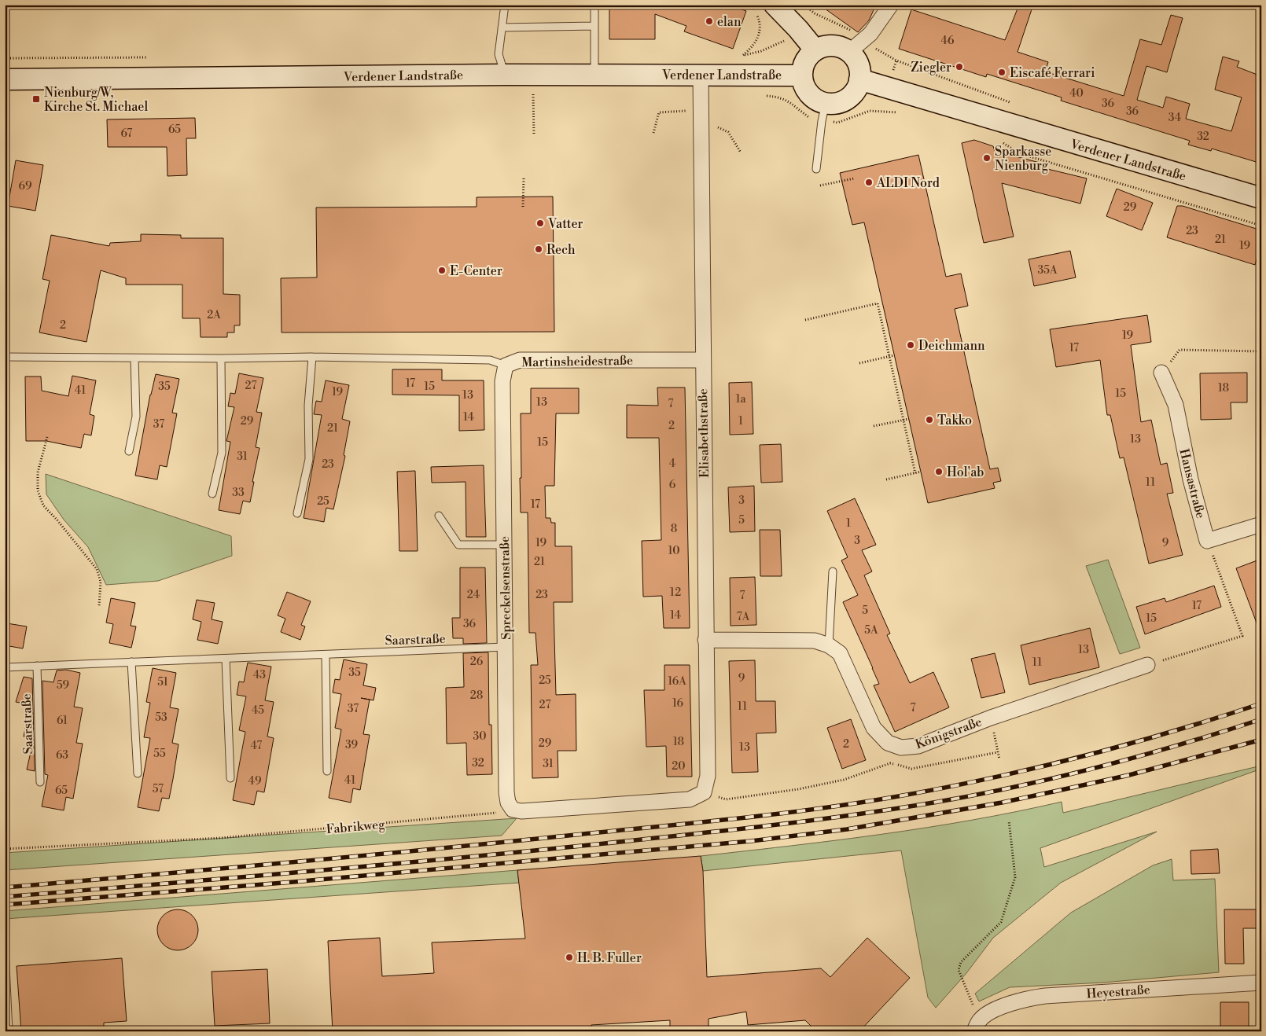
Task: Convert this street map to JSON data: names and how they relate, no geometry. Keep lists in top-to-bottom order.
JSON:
{
  "streets": {
    "main road": ["Verdener Landstraße"],
    "street": [
      "Martinsheidestraße",
      "Elisabethstraße",
      "Hansastraße",
      "Spreckelsenstraße",
      "Königstraße",
      "Heyestraße"
    ],
    "lane": ["Saarstraße"],
    "path": ["Fabrikweg"]
  },
  "crossings": [
    ["Verdener Landstraße", "Elisabethstraße"],
    ["Martinsheidestraße", "Elisabethstraße"],
    ["Martinsheidestraße", "Spreckelsenstraße"],
    ["Elisabethstraße", "Königstraße"],
    ["Spreckelsenstraße", "Saarstraße"],
    ["Spreckelsenstraße", "Fabrikweg"]
  ],
  "places": {
    "other": [
      "elan",
      "Ziegler",
      "Eiscafé Ferrari",
      "Sparkasse Nienburg",
      "ALDI Nord",
      "Vatter",
      "Rech",
      "E-Center",
      "Deichmann",
      "Takko",
      "Hol'ab",
      "H. B. Fuller"
    ],
    "transit": ["Nienburg/W, Kirche St. Michael"]
  },
  "house_numbers": [
    "46",
    "40",
    "36",
    "36",
    "34",
    "65",
    "67",
    "32",
    "69",
    "29",
    "23",
    "21",
    "19",
    "35A",
    "2A",
    "2",
    "19",
    "17",
    "17",
    "27",
    "35",
    "15",
    "18",
    "41",
    "19",
    "15",
    "13",
    "1a",
    "13",
    "7",
    "14",
    "29",
    "1",
    "37",
    "2",
    "21",
    "13",
    "15",
    "31",
    "4",
    "23",
    "11",
    "6",
    "33",
    "3",
    "25",
    "17",
    "5",
    "1",
    "8",
    "3",
    "19",
    "9",
    "10",
    "21",
    "12",
    "24",
    "23",
    "7",
    "17",
    "5",
    "14",
    "7A",
    "15",
    "36",
    "5A",
    "13",
    "26",
    "11",
    "35",
    "43",
    "9",
    "25",
    "16A",
    "51",
    "59",
    "28",
    "16",
    "27",
    "11",
    "7",
    "37",
    "45",
    "53",
    "61",
    "30",
    "18",
    "29",
    "2",
    "39",
    "47",
    "13",
    "55",
    "63",
    "32",
    "31",
    "20",
    "41",
    "49",
    "57",
    "65"
  ]
}
